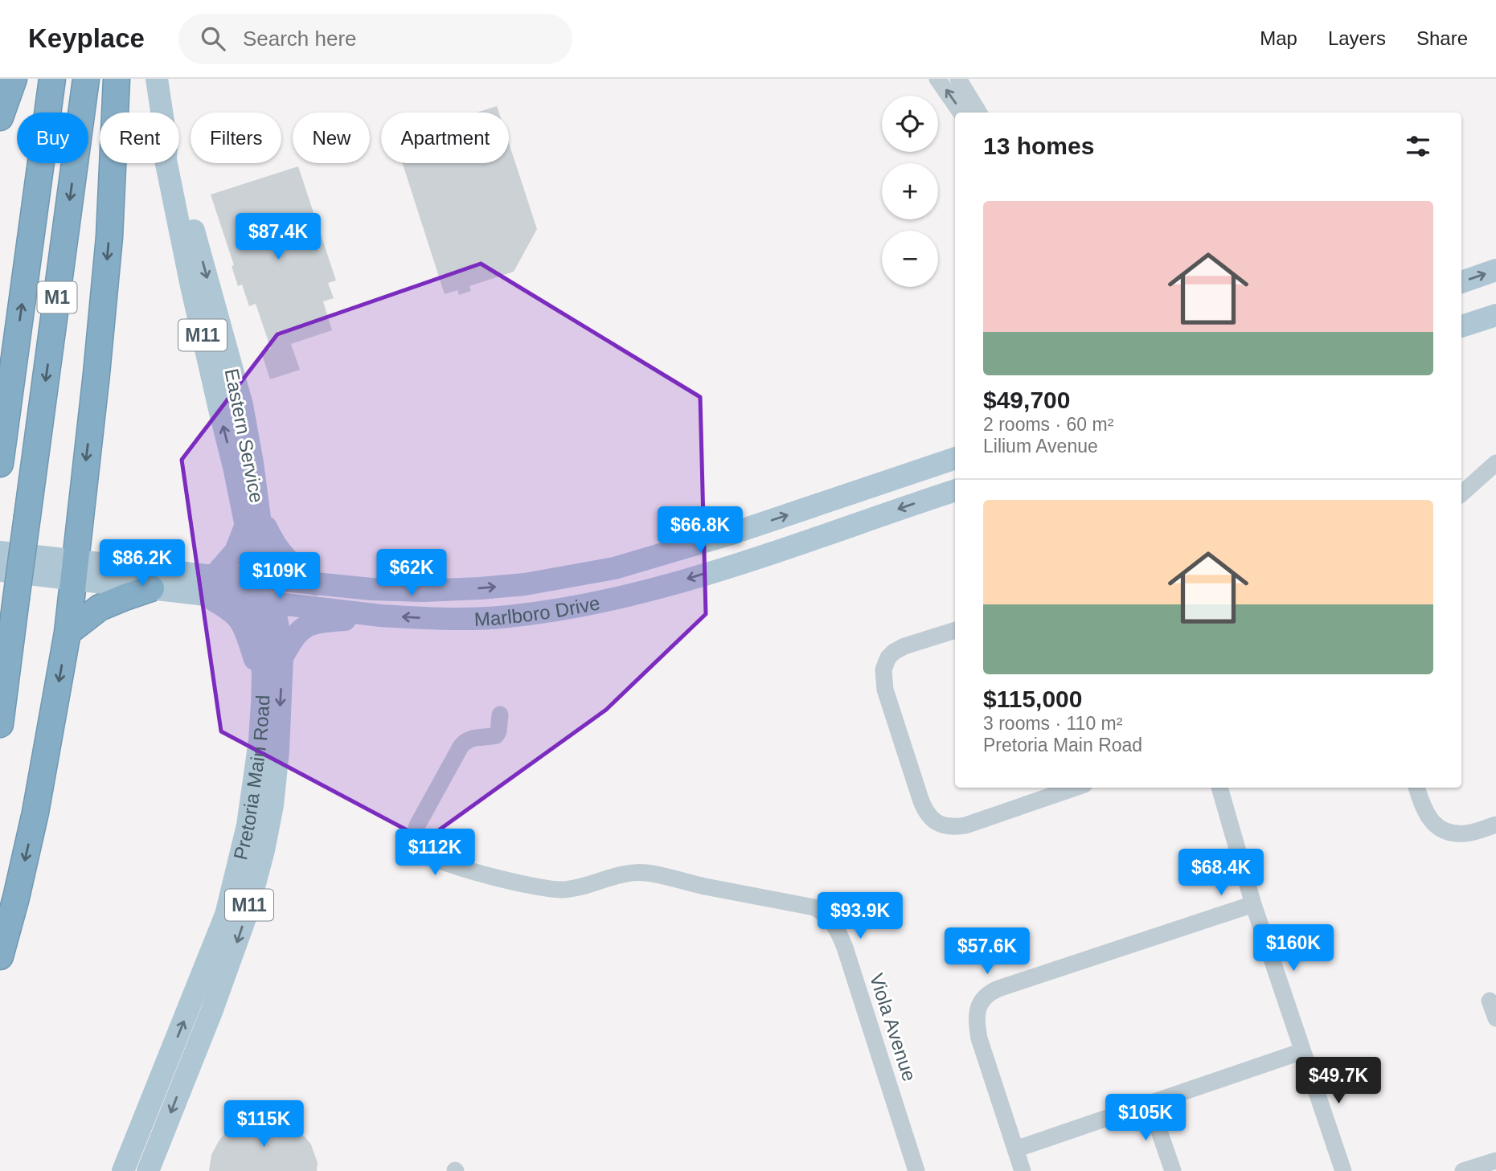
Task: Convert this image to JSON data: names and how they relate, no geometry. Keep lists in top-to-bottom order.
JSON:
{
  "streets": {
    "highway": ["M1"],
    "main road": [
      "M11",
      "Eastern Service",
      "Marlboro Drive",
      "Pretoria Main Road"
    ],
    "street": ["Viola Avenue"]
  },
  "crossings": [
    ["Eastern Service", "Marlboro Drive"],
    ["Eastern Service", "Pretoria Main Road"],
    ["Marlboro Drive", "Pretoria Main Road"]
  ],
  "page": {
    "header": "Keyplace",
    "search": "Search here",
    "nav": ["Map", "Layers", "Share"],
    "map_buttons": ["+", "−"],
    "chip": [
      "Buy",
      "Rent",
      "Filters",
      "New",
      "Apartment"
    ],
    "heading": "13 homes",
    "list": [
      {
        "name": "$49,700",
        "note": "2 rooms · 60 m² · Lilium Avenue"
      },
      {
        "name": "$115,000",
        "note": "3 rooms · 110 m² · Pretoria Main Road"
      }
    ],
    "price": [
      "$87.4K",
      "$66.8K",
      "$86.2K",
      "$62K",
      "$109K",
      "$112K",
      "$68.4K",
      "$93.9K",
      "$160K",
      "$57.6K",
      "$49.7K",
      "$105K",
      "$115K"
    ]
  }
}
